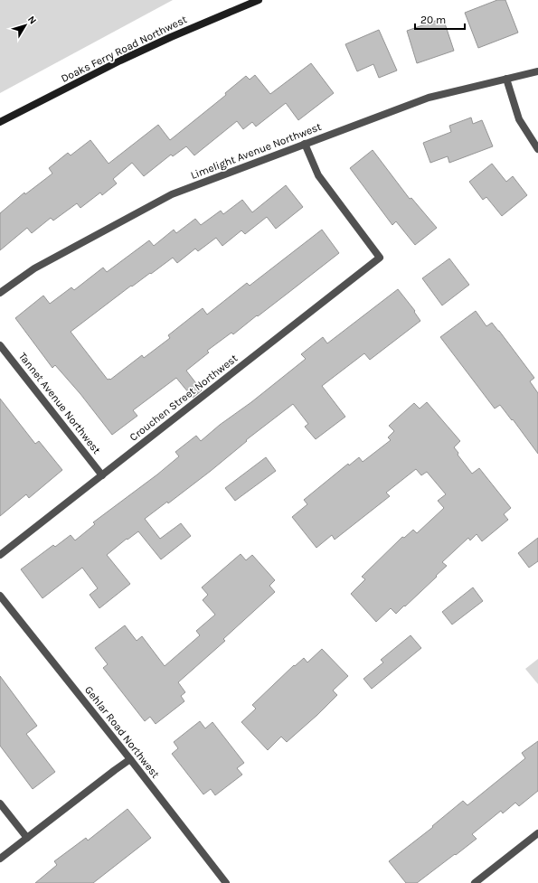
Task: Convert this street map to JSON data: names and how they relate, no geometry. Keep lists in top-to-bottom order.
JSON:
{
  "streets": {
    "main road": ["Doaks Ferry Road Northwest"],
    "street": [
      "Limelight Avenue Northwest",
      "Crouchen Street Northwest",
      "Tannet Avenue Northwest",
      "Gehlar Road Northwest"
    ]
  },
  "crossings": [
    ["Limelight Avenue Northwest", "Crouchen Street Northwest"],
    ["Crouchen Street Northwest", "Tannet Avenue Northwest"]
  ],
  "scale_bar": "20 m",
  "north": "top right"
}
